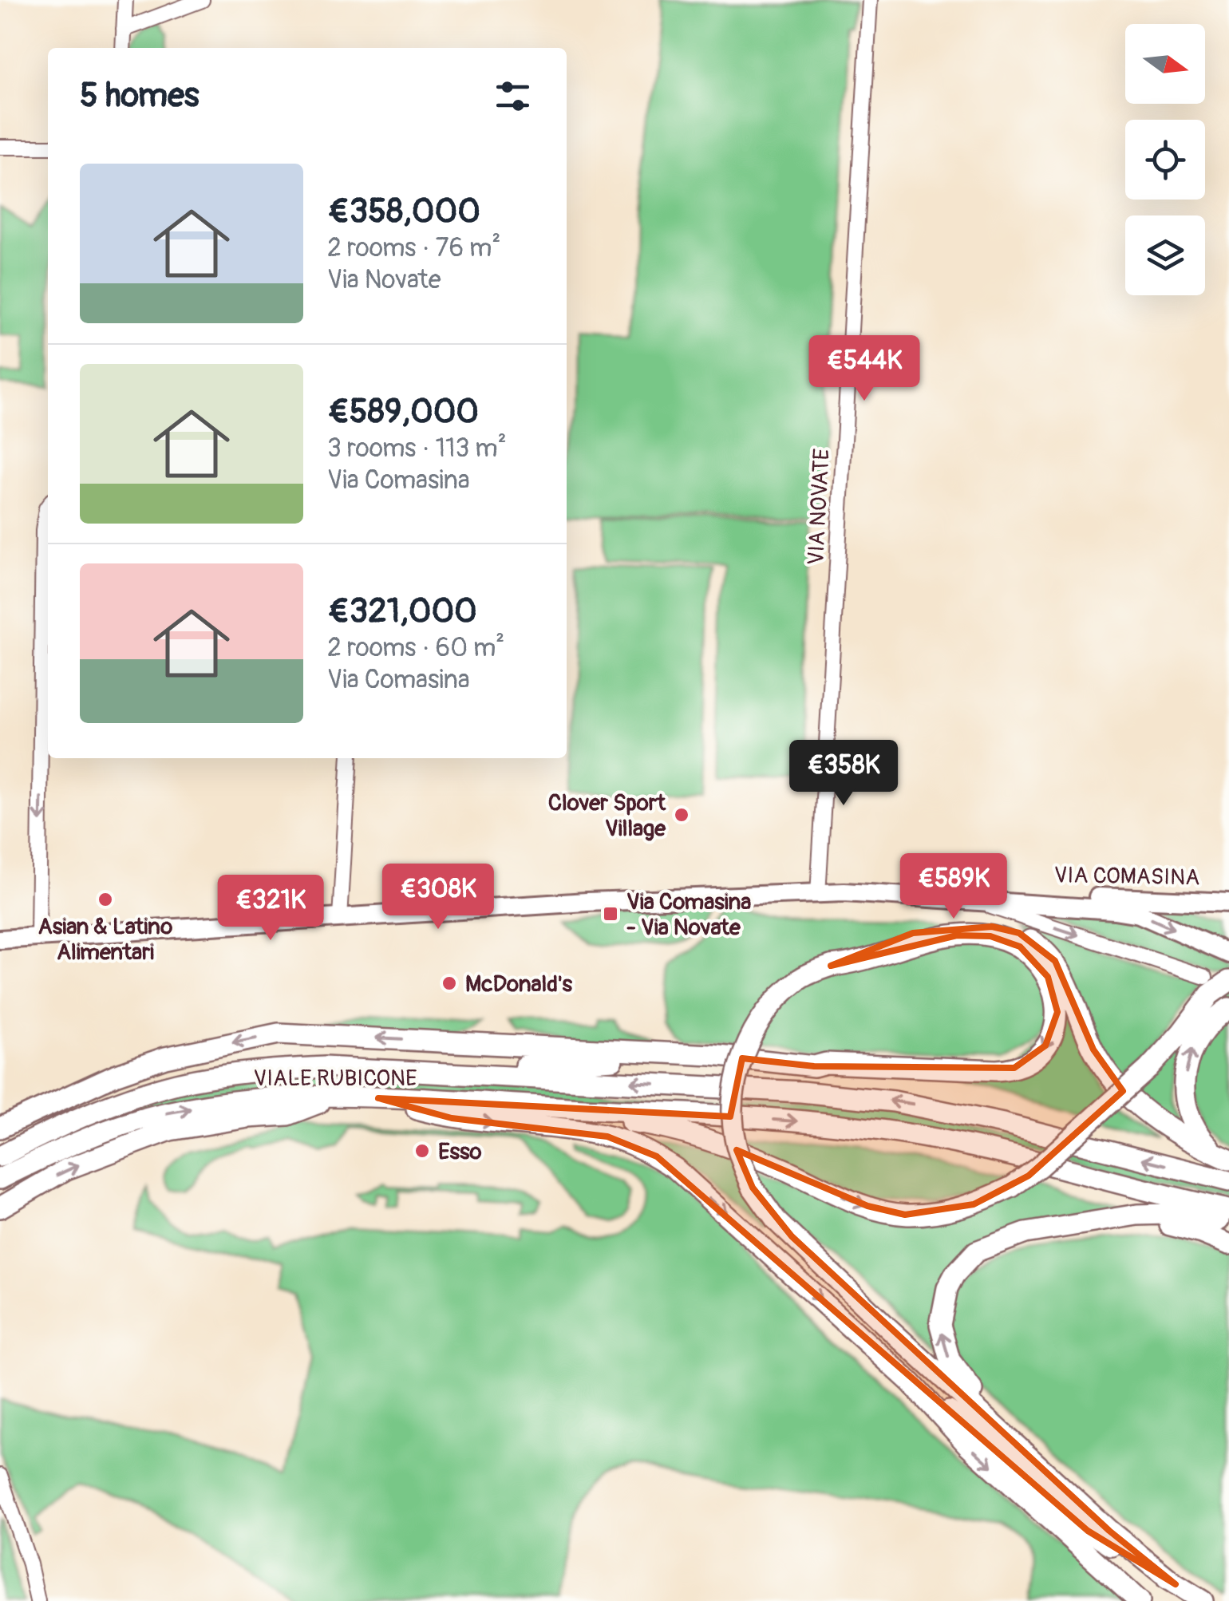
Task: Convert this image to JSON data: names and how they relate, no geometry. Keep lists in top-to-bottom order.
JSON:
{
  "streets": {
    "highway": ["VIALE RUBICONE"],
    "main road": ["VIA COMASINA"],
    "street": ["VIA NOVATE"]
  },
  "crossings": [
    ["VIA NOVATE", "VIA COMASINA"]
  ],
  "places": {
    "other": [
      "Clover Sport Village",
      "Asian & Latino Alimentari",
      "McDonald's",
      "Esso"
    ],
    "transit": ["Via Comasina - Via Novate"]
  },
  "north": "right",
  "page": {
    "heading": "5 homes",
    "list": [
      {
        "name": "€358,000",
        "note": "2 rooms · 76 m² · Via Novate"
      },
      {
        "name": "€589,000",
        "note": "3 rooms · 113 m² · Via Comasina"
      },
      {
        "name": "€321,000",
        "note": "2 rooms · 60 m² · Via Comasina"
      }
    ],
    "price": [
      "€544K",
      "€358K",
      "€589K",
      "€308K",
      "€321K"
    ]
  }
}
